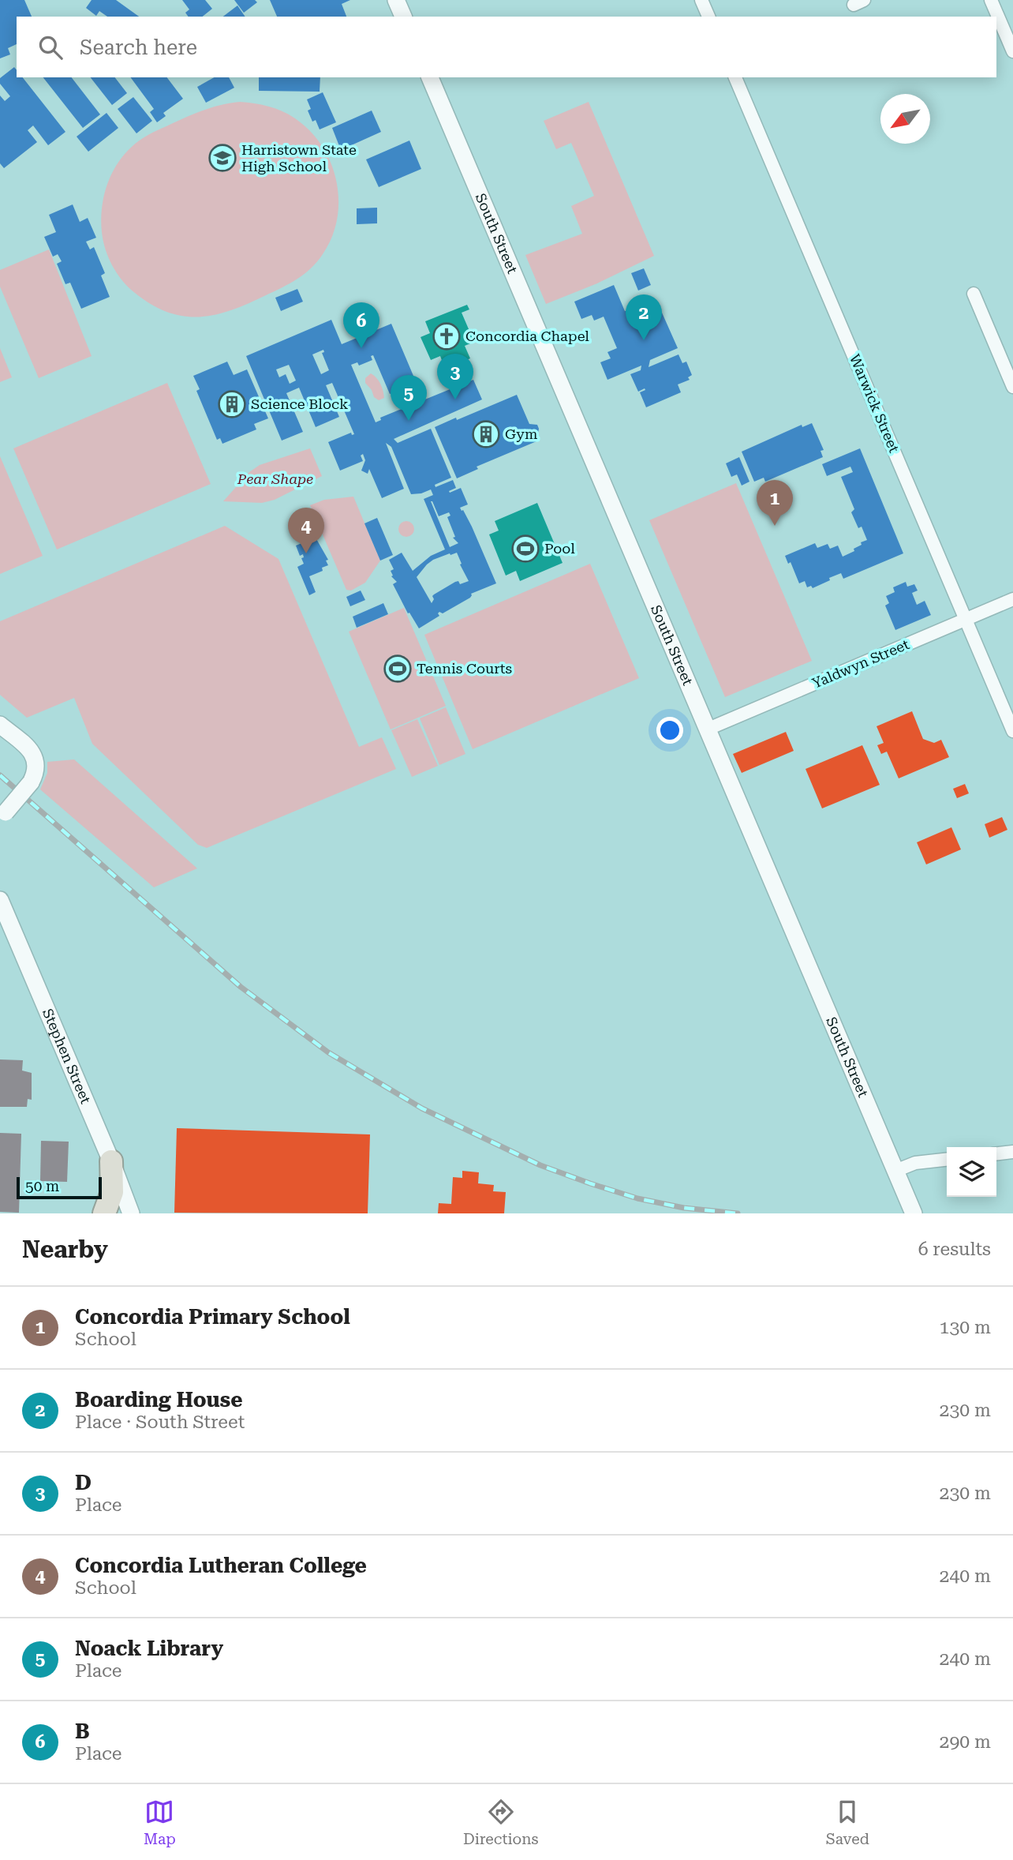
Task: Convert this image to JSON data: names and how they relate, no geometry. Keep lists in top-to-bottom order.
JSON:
{
  "streets": {
    "street": [
      "South Street",
      "Warwick Street",
      "Yaldwyn Street",
      "Stephen Street"
    ]
  },
  "crossings": [
    ["South Street", "Yaldwyn Street"],
    ["Warwick Street", "Yaldwyn Street"]
  ],
  "parks": ["Pear Shape"],
  "places": {
    "school or university": ["Harristown State High School"],
    "church": ["Concordia Chapel"],
    "building": ["Science Block", "Gym"],
    "sports": ["Pool", "Tennis Courts"]
  },
  "scale_bar": "50 m",
  "north": "bottom left",
  "page": {
    "search": "Search here",
    "pins": [
      "2",
      "6",
      "3",
      "5",
      "1",
      "4"
    ],
    "scale": "50 m",
    "heading": ["Nearby", "6 results"],
    "list": [
      {
        "mark": "1",
        "name": "Concordia Primary School",
        "note": "School",
        "value": "130 m"
      },
      {
        "mark": "2",
        "name": "Boarding House",
        "note": "Place · South Street",
        "value": "230 m"
      },
      {
        "mark": "3",
        "name": "D",
        "note": "Place",
        "value": "230 m"
      },
      {
        "mark": "4",
        "name": "Concordia Lutheran College",
        "note": "School",
        "value": "240 m"
      },
      {
        "mark": "5",
        "name": "Noack Library",
        "note": "Place",
        "value": "240 m"
      },
      {
        "mark": "6",
        "name": "B",
        "note": "Place",
        "value": "290 m"
      }
    ],
    "nav": ["Map", "Directions", "Saved"]
  }
}
